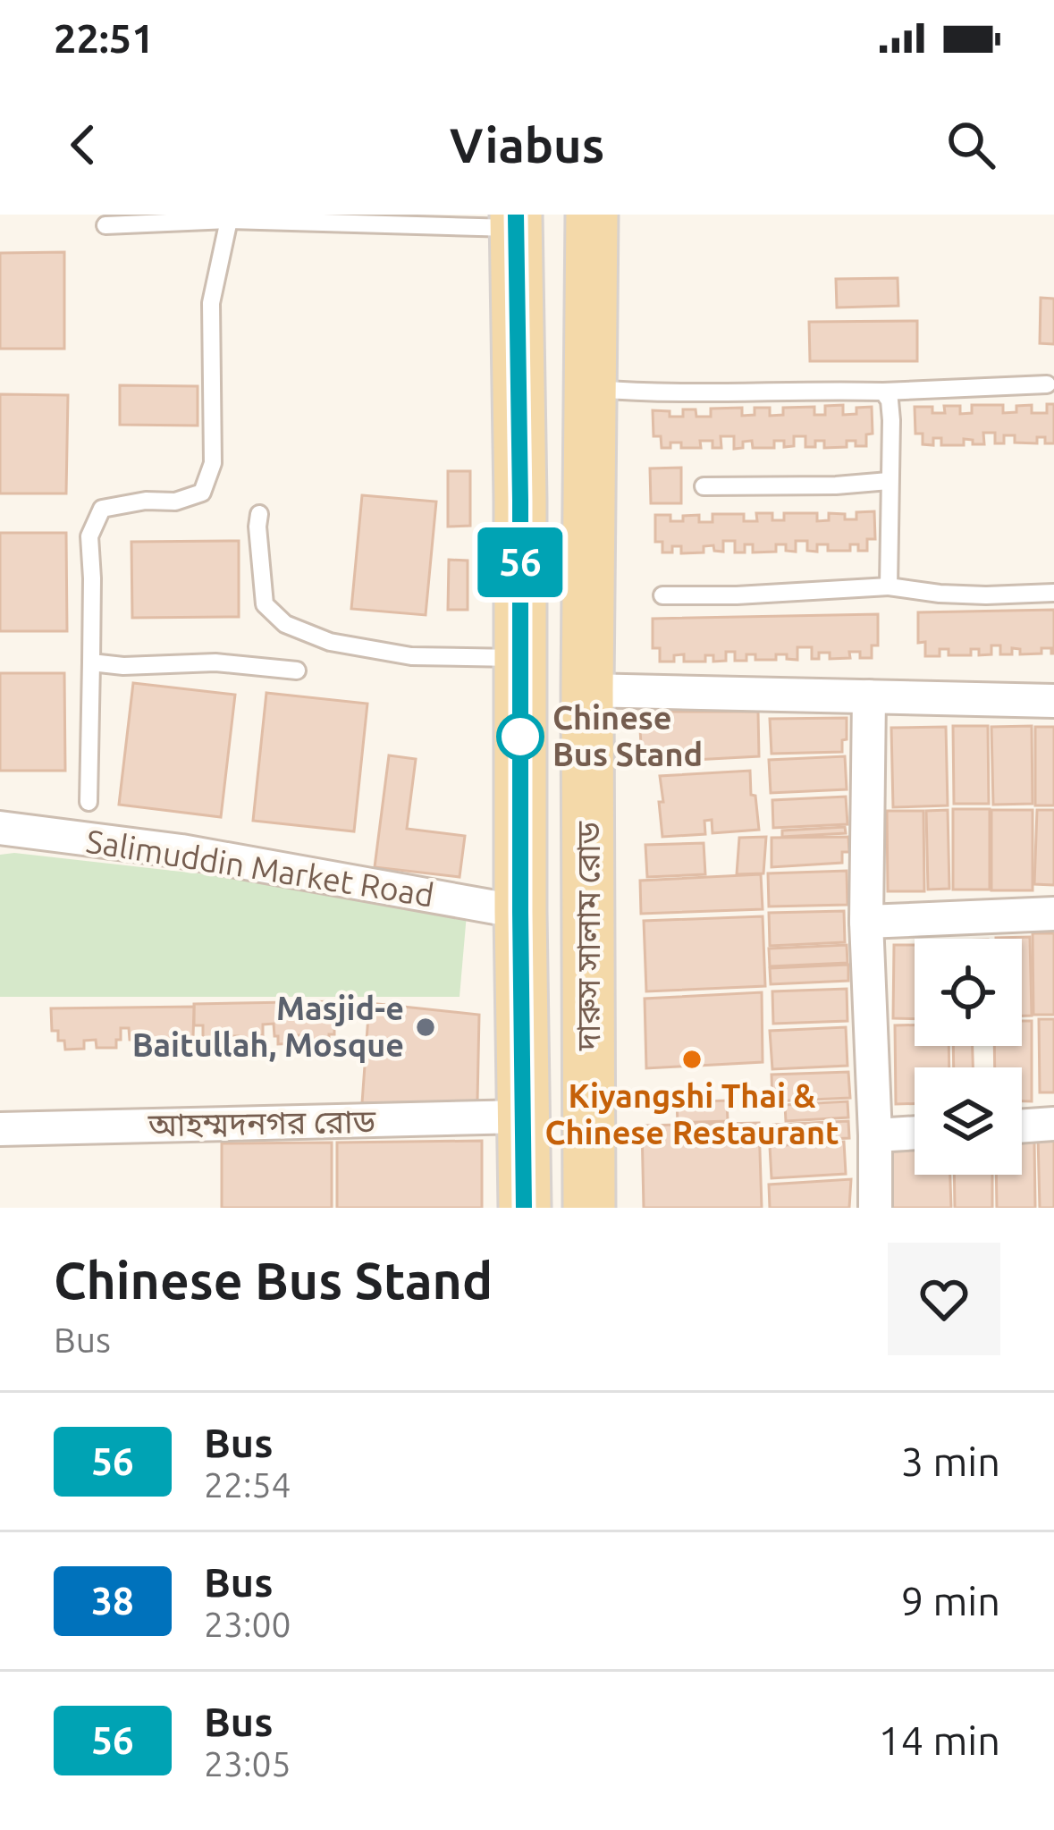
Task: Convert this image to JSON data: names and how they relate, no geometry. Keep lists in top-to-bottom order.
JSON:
{
  "streets": {
    "main road": ["দারুস সালাম রোড"],
    "street": ["Salimuddin Market Road", "আহম্মদনগর রোড"]
  },
  "crossings": [
    ["Salimuddin Market Road", "দারুস সালাম রোড"],
    ["দারুস সালাম রোড", "আহম্মদনগর রোড"]
  ],
  "places": ["Chinese Bus Stand", "Masjid-e Baitullah, Mosque", "Kiyangshi Thai & Chinese Restaurant"],
  "lines": ["bus line 56"],
  "page": {
    "status": "22:51",
    "header": "Viabus",
    "on_map": "56",
    "heading": ["Chinese Bus Stand", "Bus"],
    "list": [
      {
        "mark": "56",
        "name": "Bus",
        "note": "22:54",
        "value": "3 min"
      },
      {
        "mark": "38",
        "name": "Bus",
        "note": "23:00",
        "value": "9 min"
      },
      {
        "mark": "56",
        "name": "Bus",
        "note": "23:05",
        "value": "14 min"
      }
    ]
  }
}
